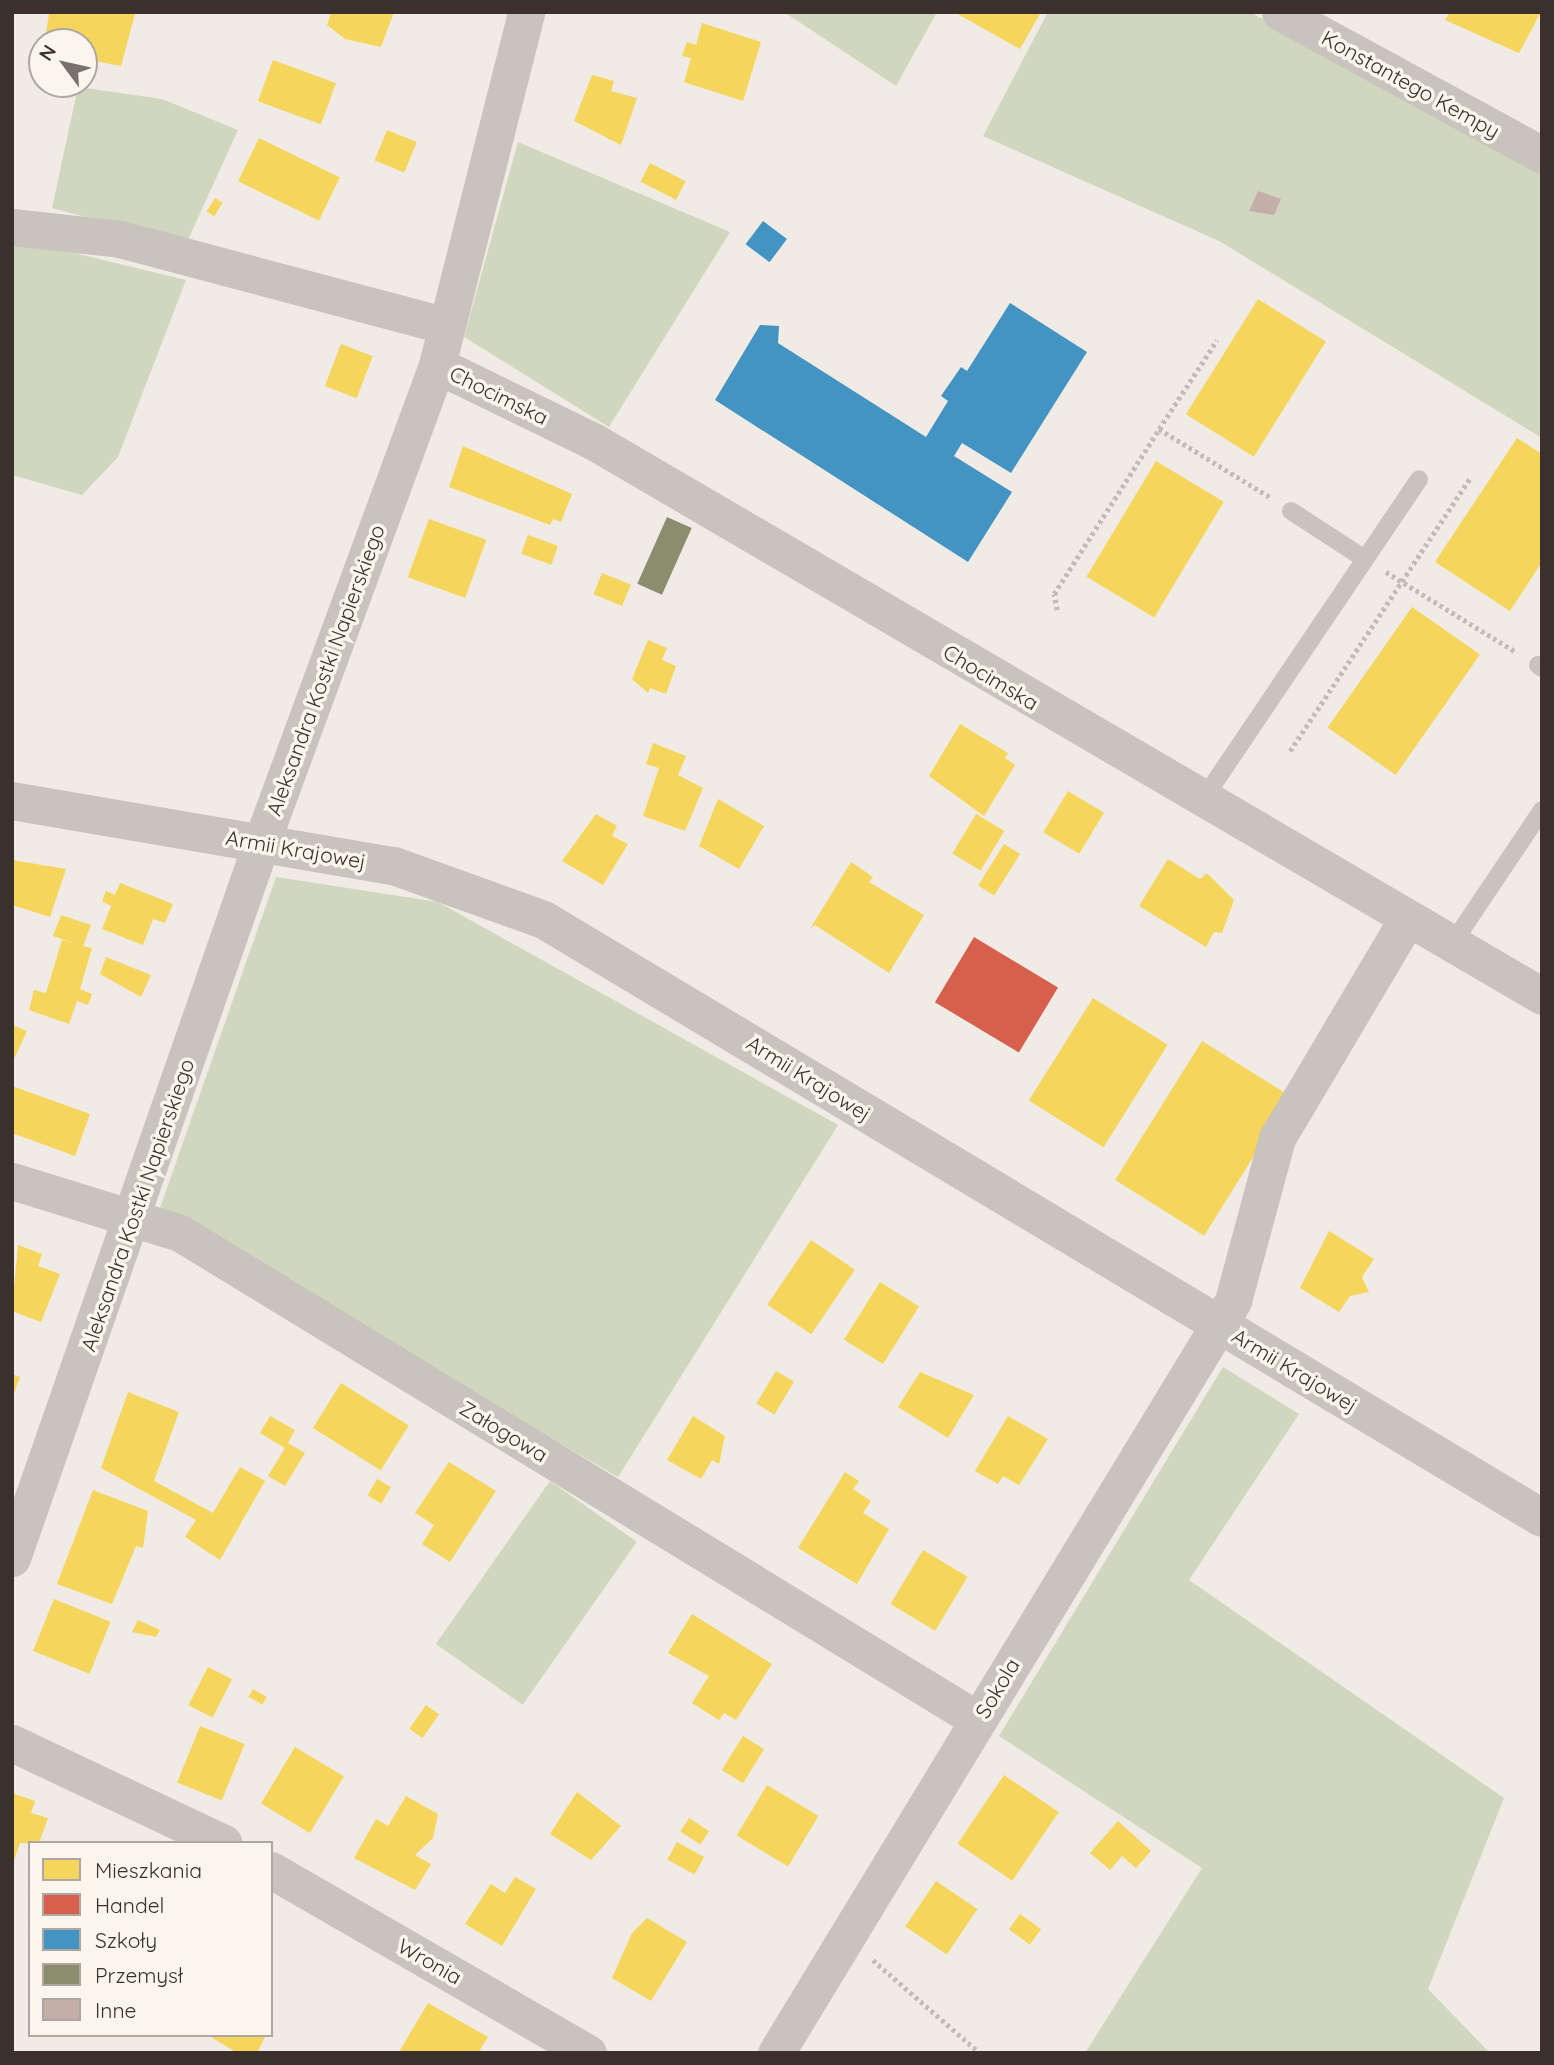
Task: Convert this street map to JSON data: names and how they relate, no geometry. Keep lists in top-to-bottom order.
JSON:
{
  "streets": {
    "street": [
      "Konstantego Kempy",
      "Chocimska",
      "Aleksandra Kostki Napierskiego",
      "Armii Krajowej",
      "Załogowa",
      "Sokola",
      "Wronia"
    ]
  },
  "crossings": [
    ["Chocimska", "Aleksandra Kostki Napierskiego"],
    ["Chocimska", "Sokola"],
    ["Aleksandra Kostki Napierskiego", "Armii Krajowej"],
    ["Aleksandra Kostki Napierskiego", "Załogowa"],
    ["Armii Krajowej", "Sokola"],
    ["Załogowa", "Sokola"]
  ],
  "legend": [
    "Mieszkania",
    "Handel",
    "Szkoły",
    "Przemysł",
    "Inne"
  ],
  "north": "top left"
}
